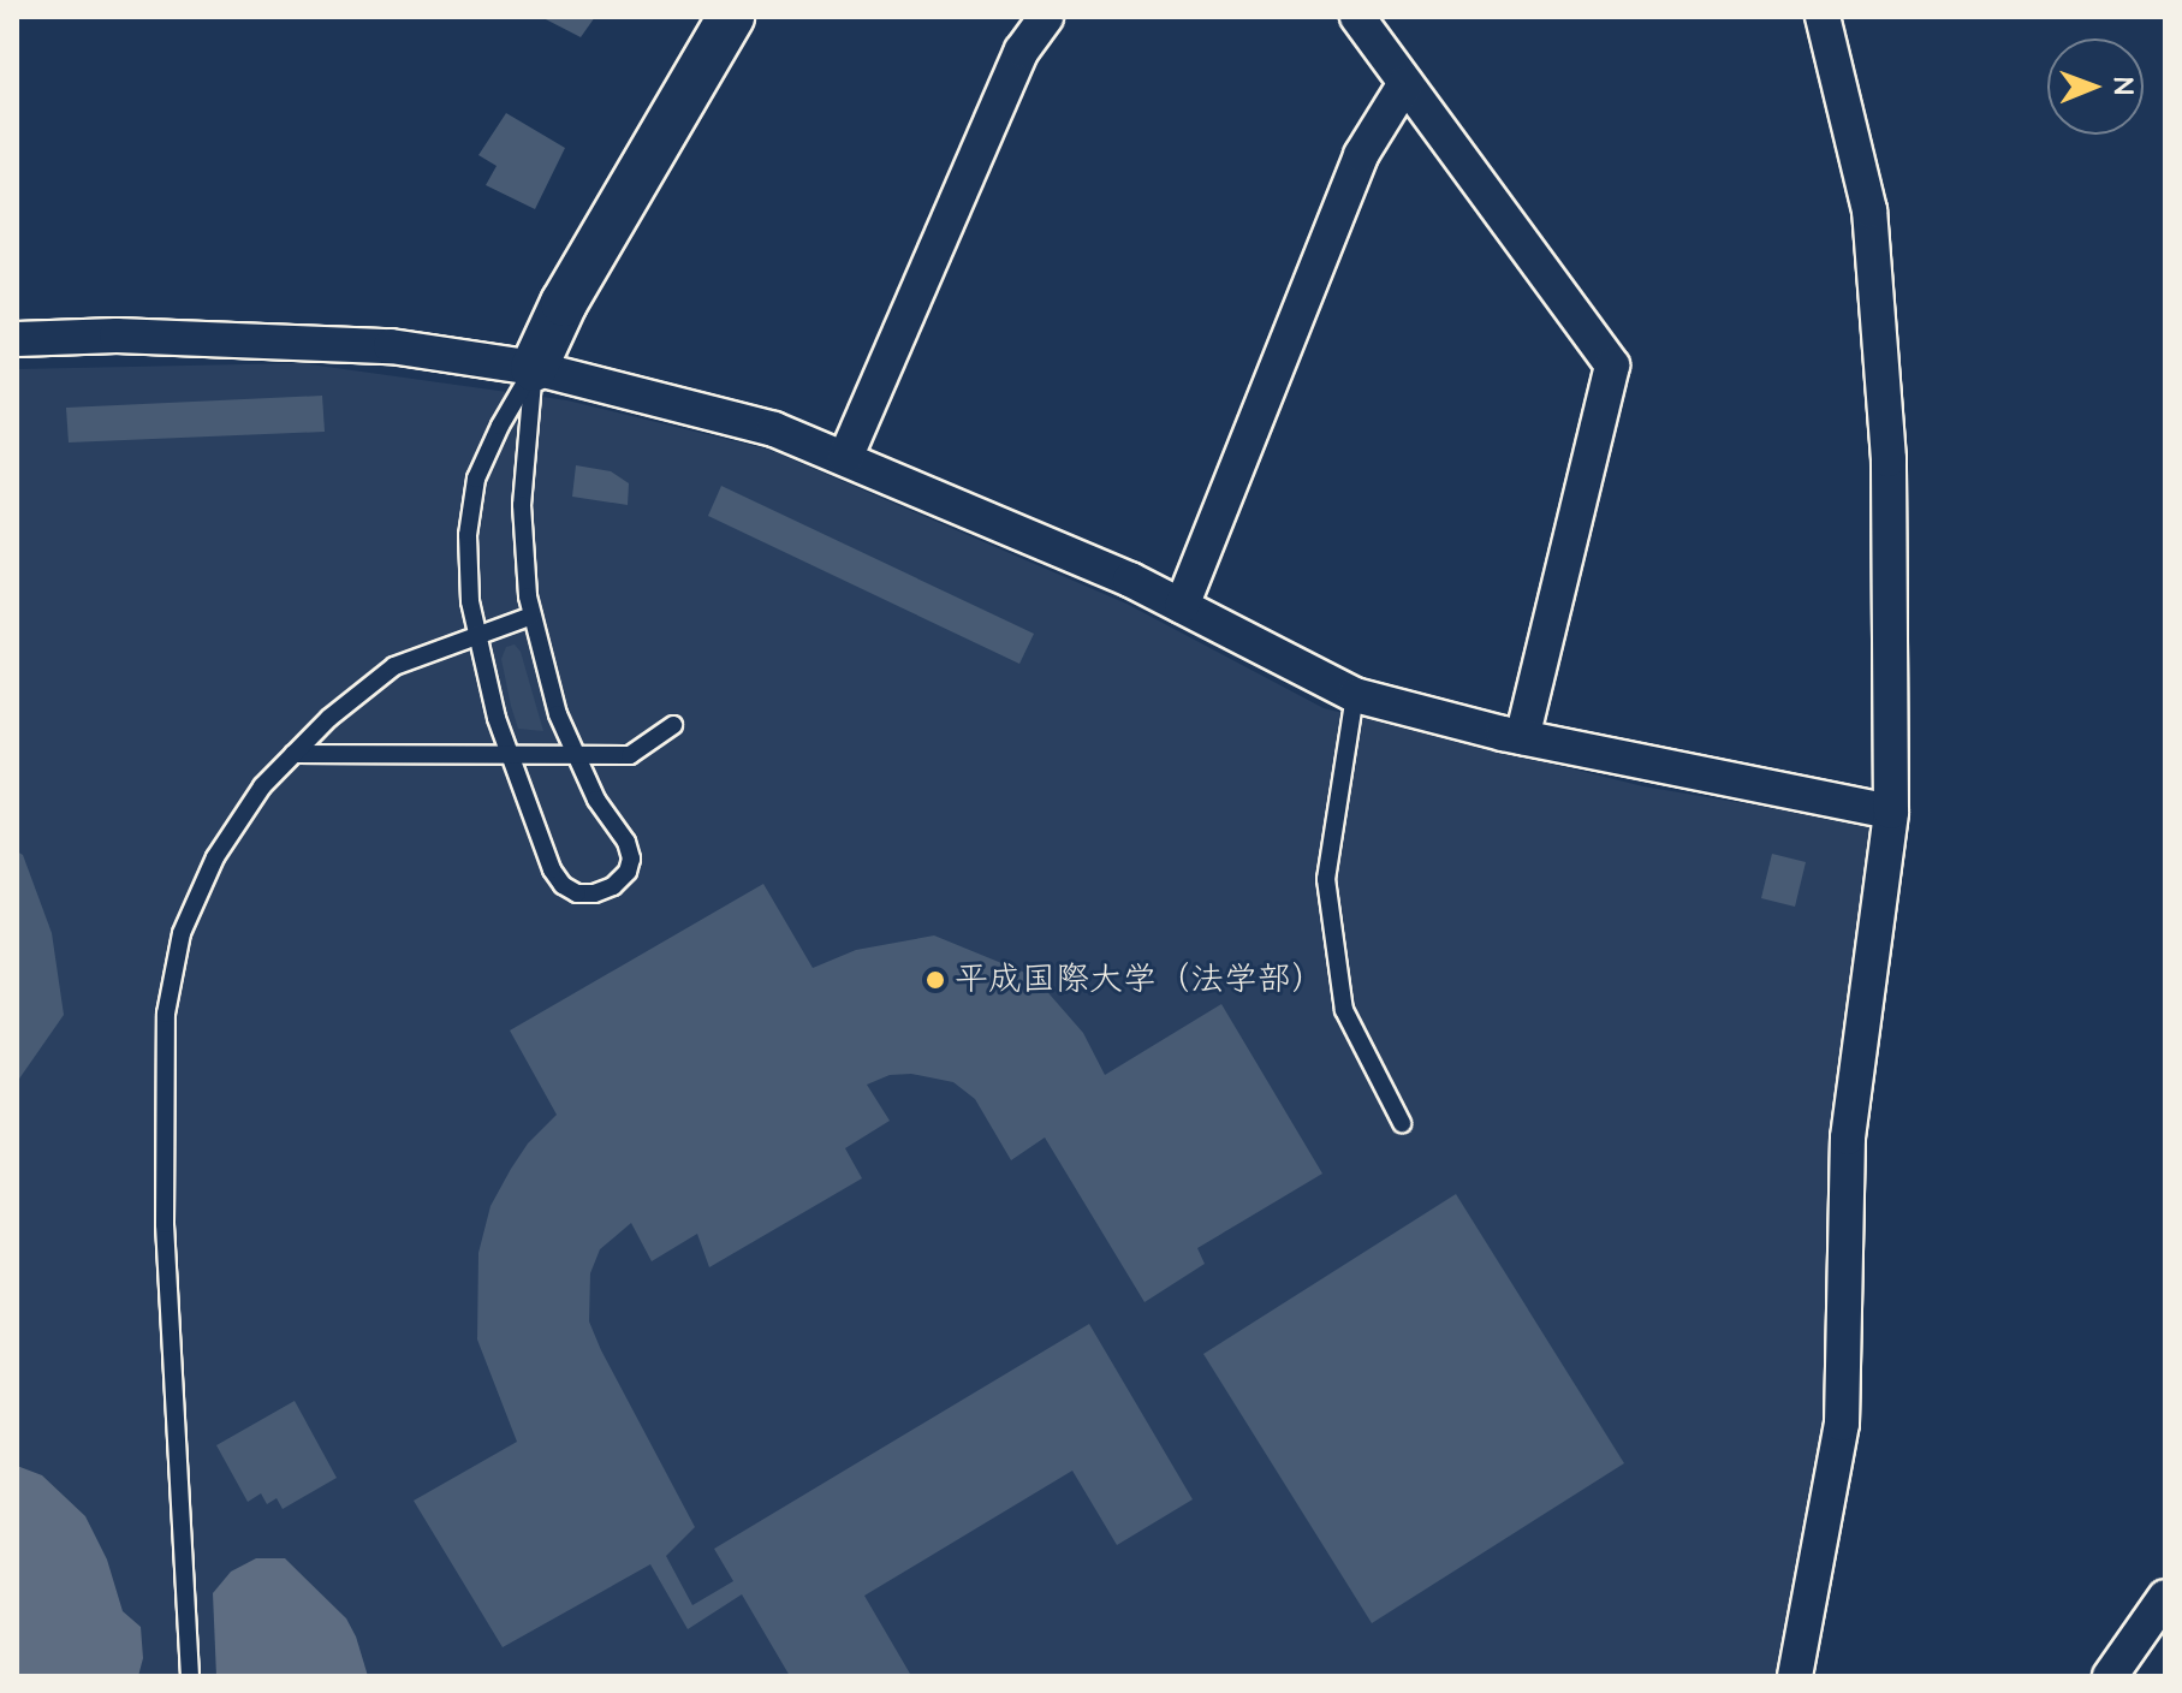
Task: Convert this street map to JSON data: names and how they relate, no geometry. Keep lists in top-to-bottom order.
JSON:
{
  "places": ["平成国際大学（法学部）"],
  "north": "right"
}
